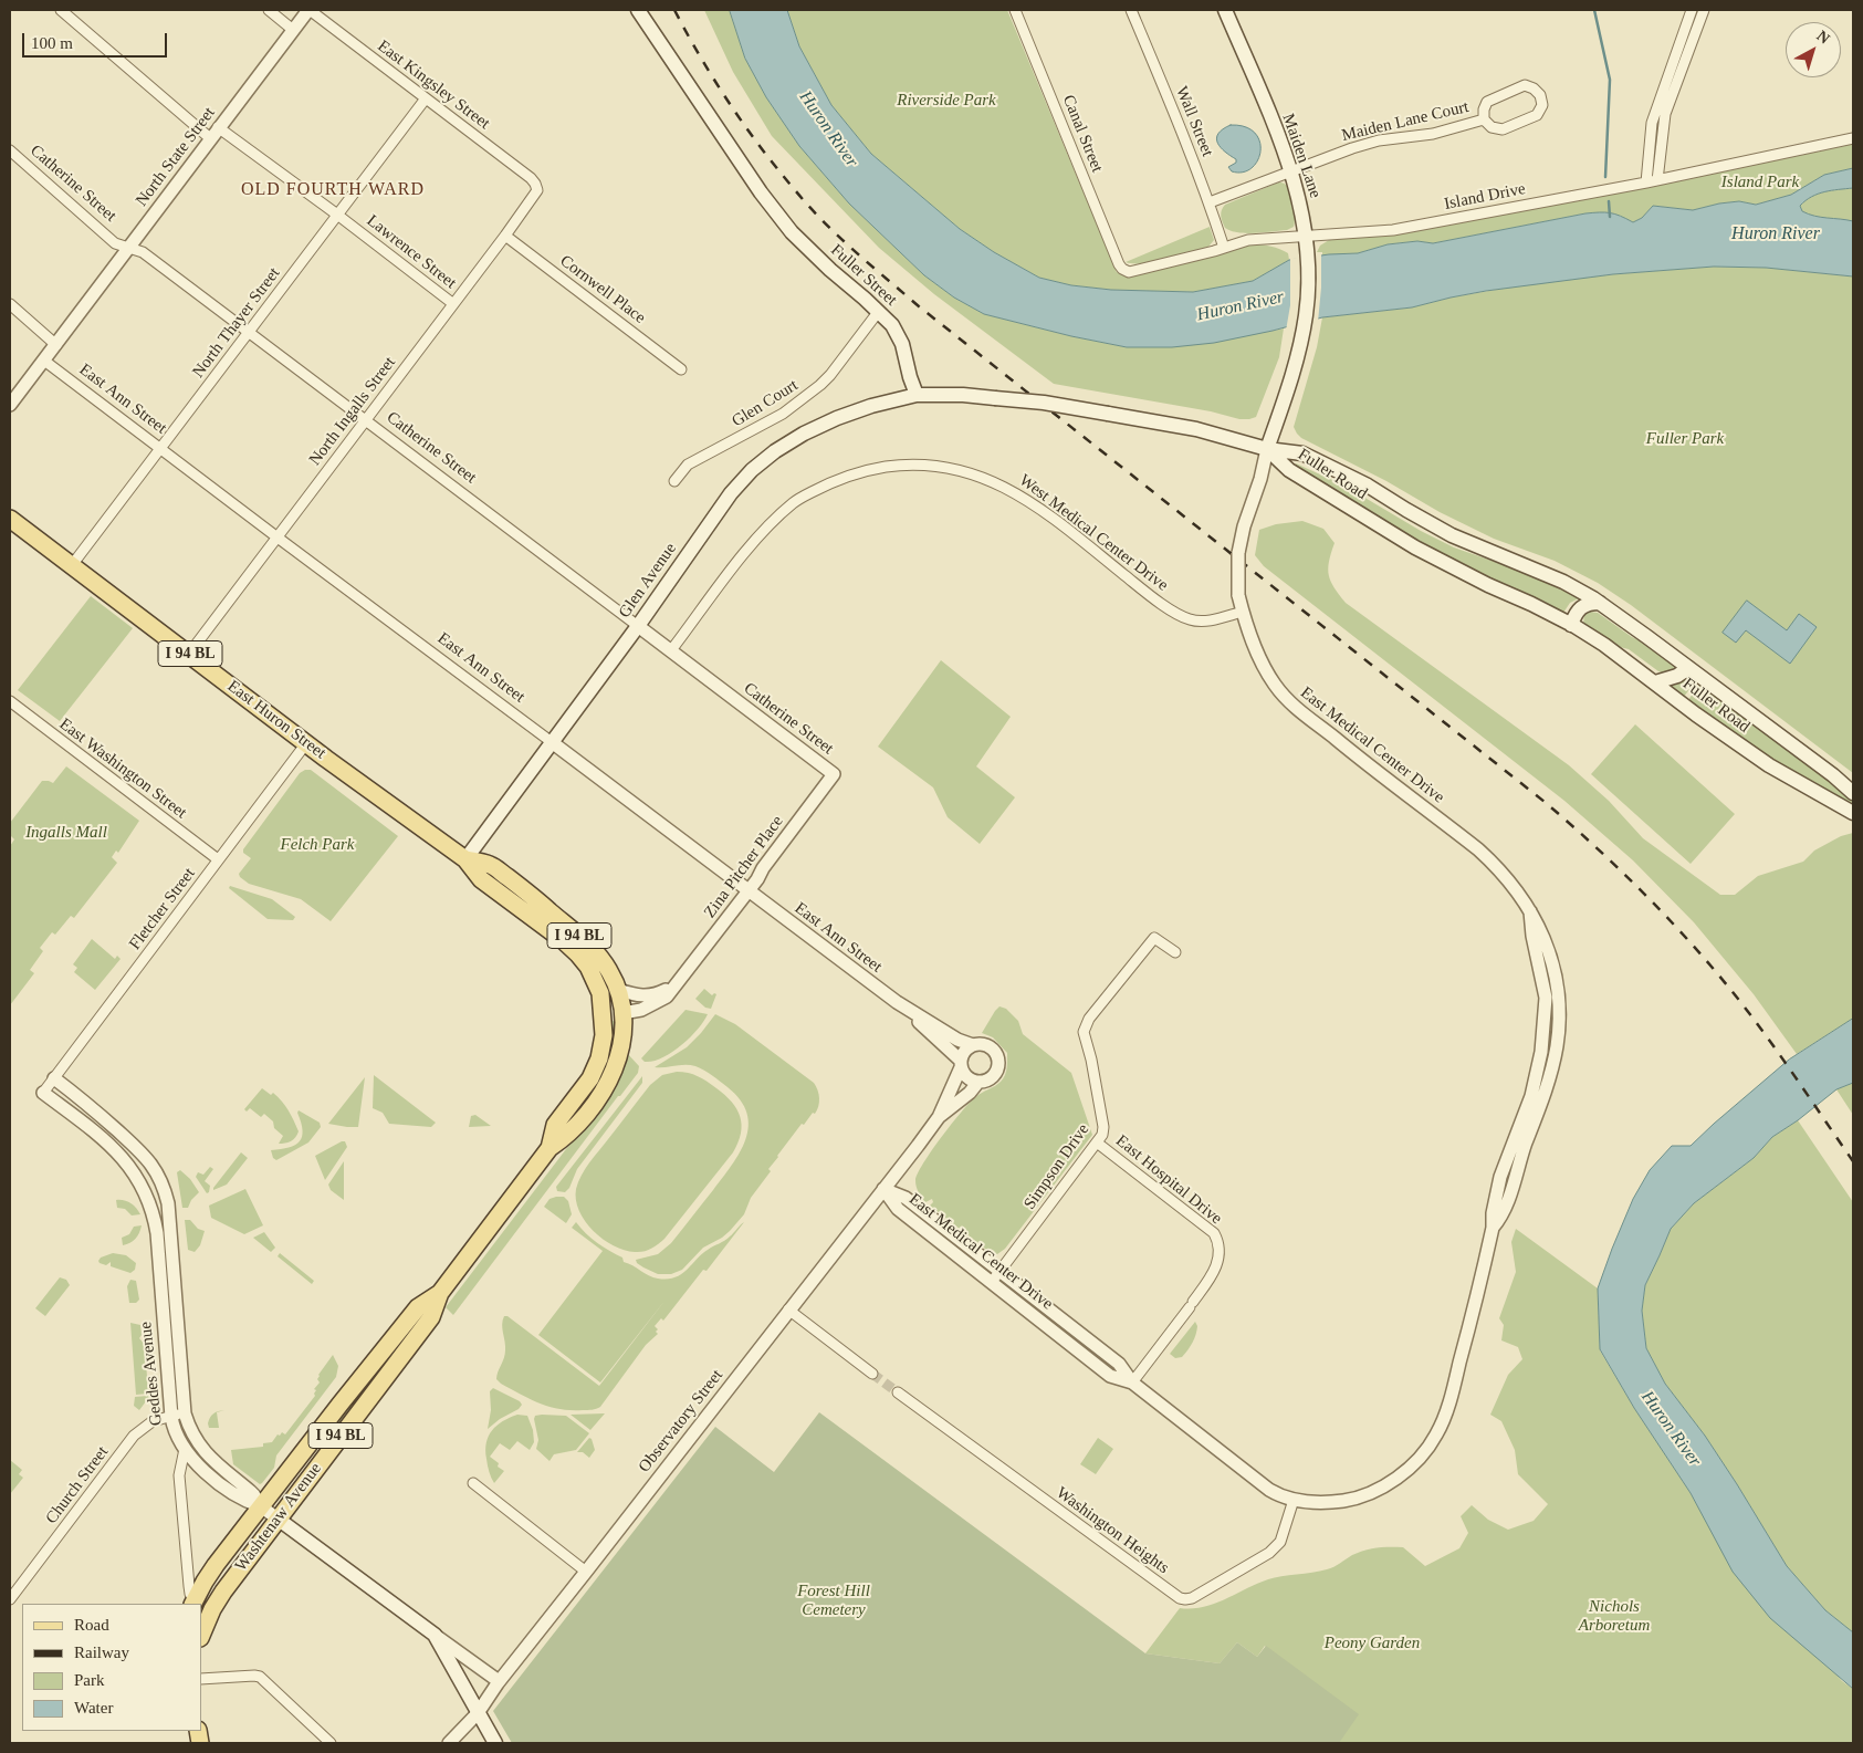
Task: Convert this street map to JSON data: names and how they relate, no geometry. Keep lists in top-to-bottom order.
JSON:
{
  "streets": {
    "main road": [
      "Maiden Lane",
      "Fuller Street",
      "Fuller Road",
      "Glen Avenue",
      "I 94 BL",
      "East Huron Street",
      "Geddes Avenue",
      "Washtenaw Avenue"
    ],
    "street": [
      "East Kingsley Street",
      "Wall Street",
      "Maiden Lane Court",
      "Canal Street",
      "North State Street",
      "Catherine Street",
      "Island Drive",
      "Lawrence Street",
      "Cornwell Place",
      "North Thayer Street",
      "East Ann Street",
      "Glen Court",
      "North Ingalls Street",
      "West Medical Center Drive",
      "East Medical Center Drive",
      "East Washington Street",
      "Zina Pitcher Place",
      "Fletcher Street",
      "Simpson Drive",
      "East Hospital Drive",
      "Observatory Street",
      "Church Street",
      "Washington Heights"
    ]
  },
  "crossings": [
    ["East Kingsley Street", "North State Street"],
    ["East Kingsley Street", "North Thayer Street"],
    ["East Kingsley Street", "North Ingalls Street"],
    ["Wall Street", "Maiden Lane Court"],
    ["Wall Street", "Island Drive"],
    ["Maiden Lane Court", "Maiden Lane"],
    ["Canal Street", "Island Drive"],
    ["Maiden Lane", "Island Drive"],
    ["Maiden Lane", "Fuller Road"],
    ["Maiden Lane", "East Medical Center Drive"],
    ["North State Street", "Catherine Street"],
    ["North State Street", "Lawrence Street"],
    ["North State Street", "East Ann Street"],
    ["Catherine Street", "North Thayer Street"],
    ["Catherine Street", "North Ingalls Street"],
    ["Catherine Street", "West Medical Center Drive"],
    ["Catherine Street", "Glen Avenue"],
    ["Catherine Street", "Zina Pitcher Place"],
    ["Lawrence Street", "North Thayer Street"],
    ["Lawrence Street", "North Ingalls Street"],
    ["Fuller Street", "Glen Court"],
    ["Fuller Street", "Glen Avenue"],
    ["Cornwell Place", "North Ingalls Street"],
    ["North Thayer Street", "East Ann Street"],
    ["North Thayer Street", "East Huron Street"],
    ["East Ann Street", "North Ingalls Street"],
    ["East Ann Street", "Glen Avenue"],
    ["East Ann Street", "Zina Pitcher Place"],
    ["East Ann Street", "Observatory Street"],
    ["North Ingalls Street", "East Huron Street"],
    ["Fuller Road", "East Medical Center Drive"],
    ["West Medical Center Drive", "East Medical Center Drive"],
    ["Glen Avenue", "East Huron Street"],
    ["East Huron Street", "Zina Pitcher Place"],
    ["East Huron Street", "Fletcher Street"],
    ["East Huron Street", "Washtenaw Avenue"],
    ["East Medical Center Drive", "Simpson Drive"],
    ["East Medical Center Drive", "East Hospital Drive"],
    ["East Medical Center Drive", "Observatory Street"],
    ["East Medical Center Drive", "Washington Heights"],
    ["East Washington Street", "Fletcher Street"],
    ["Zina Pitcher Place", "Washtenaw Avenue"],
    ["Fletcher Street", "Geddes Avenue"],
    ["Simpson Drive", "East Hospital Drive"],
    ["Geddes Avenue", "Observatory Street"],
    ["Geddes Avenue", "Church Street"],
    ["Geddes Avenue", "Washtenaw Avenue"]
  ],
  "districts": ["OLD FOURTH WARD"],
  "water": ["Huron River"],
  "parks": [
    "Riverside Park",
    "Island Park",
    "Fuller Park",
    "Ingalls Mall",
    "Felch Park",
    "Forest Hill Cemetery",
    "Nichols Arboretum",
    "Peony Garden"
  ],
  "legend": [
    "Road",
    "Railway",
    "Park",
    "Water"
  ],
  "scale_bar": "100 m",
  "north": "top right"
}
